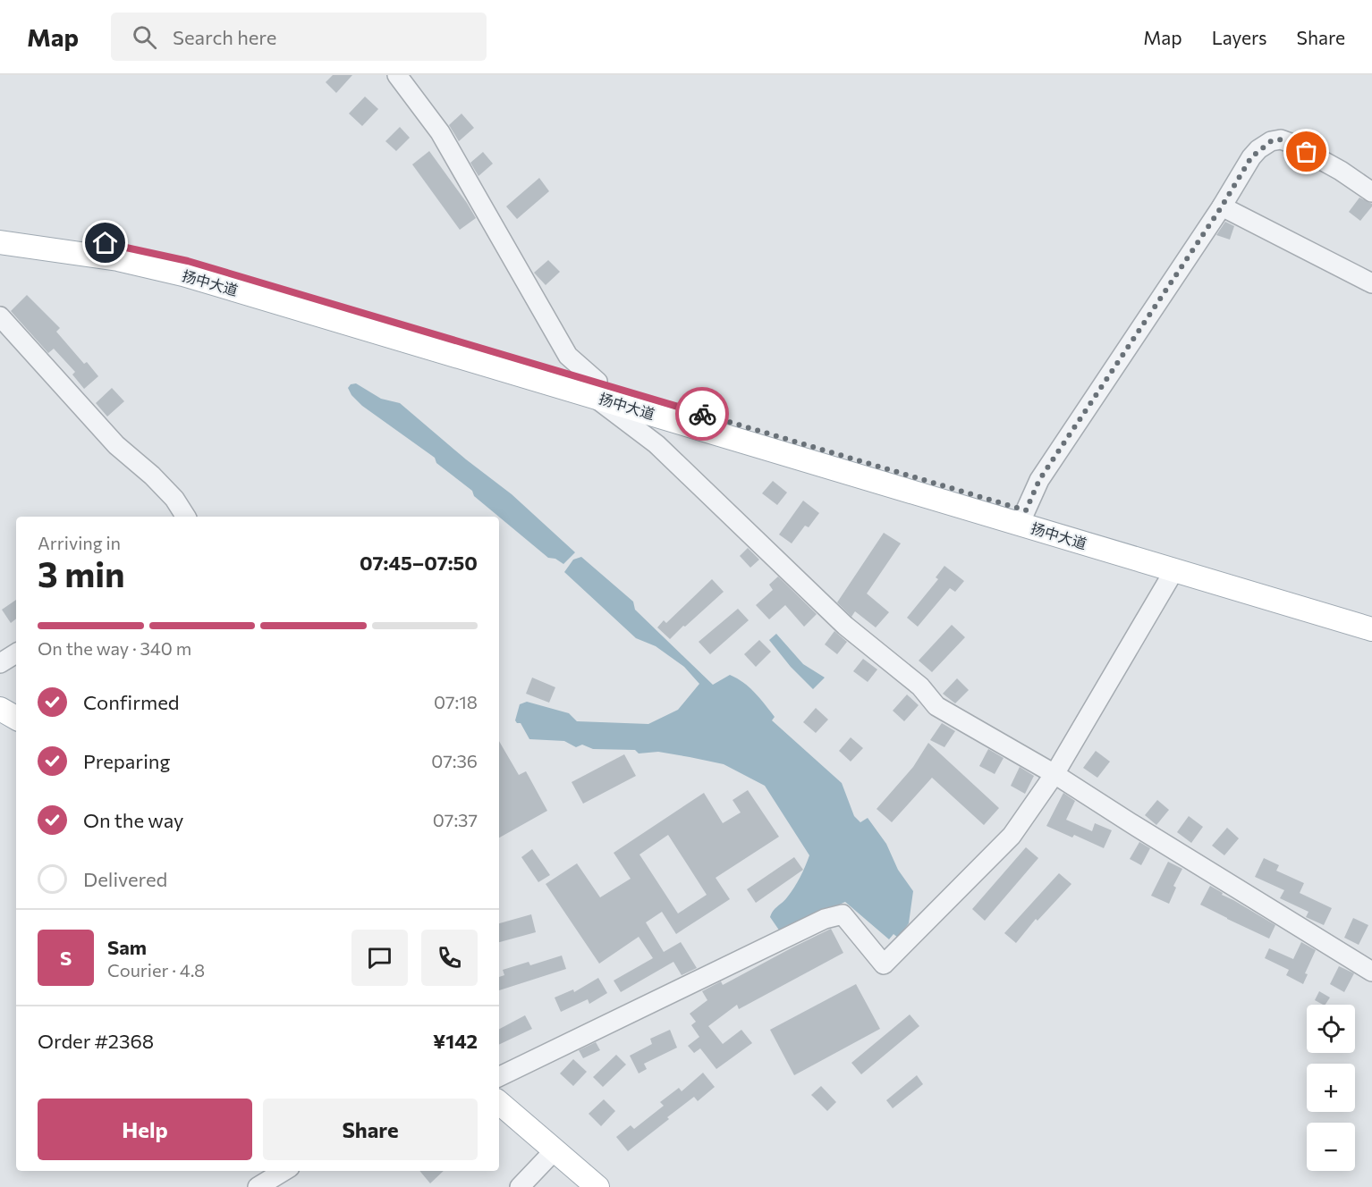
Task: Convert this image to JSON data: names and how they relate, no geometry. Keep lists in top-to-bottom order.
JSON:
{
  "streets": {
    "main road": ["扬中大道"]
  },
  "page": {
    "header": "Map",
    "search": "Search here",
    "nav": ["Map", "Layers", "Share"],
    "heading": ["3 min", "Arriving in", "07:45–07:50"],
    "panel": [
      "Sam",
      "Courier · 4.8",
      "Order #2368",
      "¥142"
    ],
    "bar": "On the way · 340 m",
    "list": [
      ["Confirmed", "07:18"],
      ["Preparing", "07:36"],
      ["On the way", "07:37"],
      "Delivered"
    ],
    "round": "S",
    "map_buttons": ["+", "−"],
    "buttons": ["Help", "Share"]
  }
}
